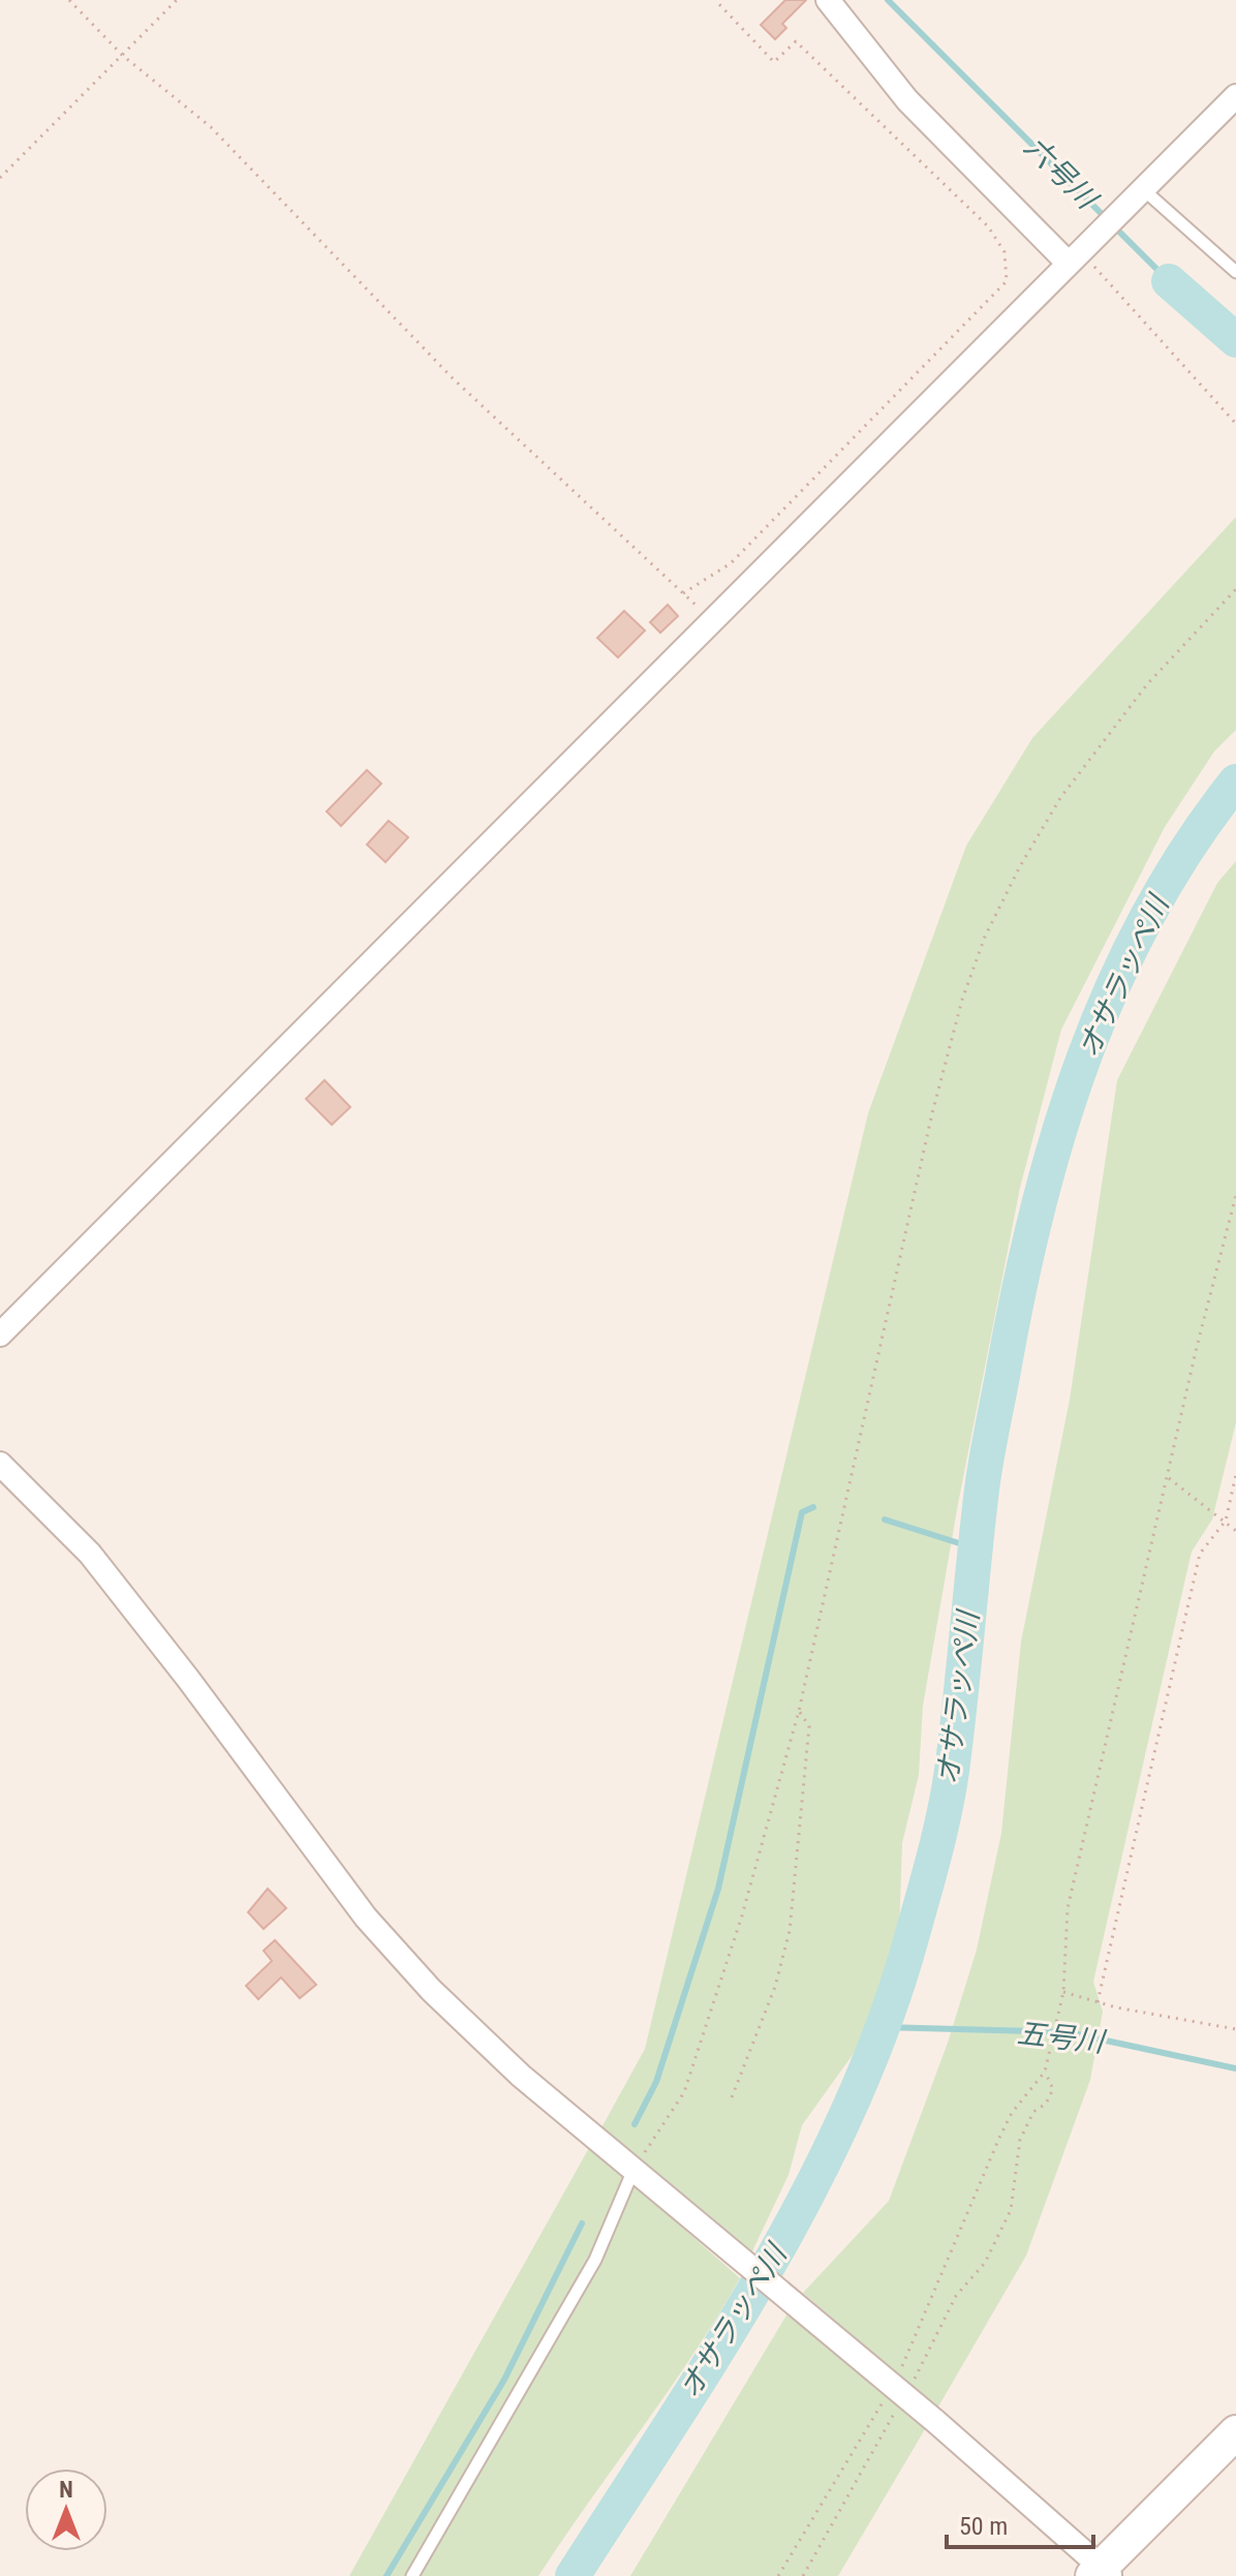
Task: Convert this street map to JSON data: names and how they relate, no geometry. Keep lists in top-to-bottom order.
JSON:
{
  "water": ["六号川", "オサラッペ川", "五号川"],
  "scale_bar": "50 m",
  "north": "top"
}
